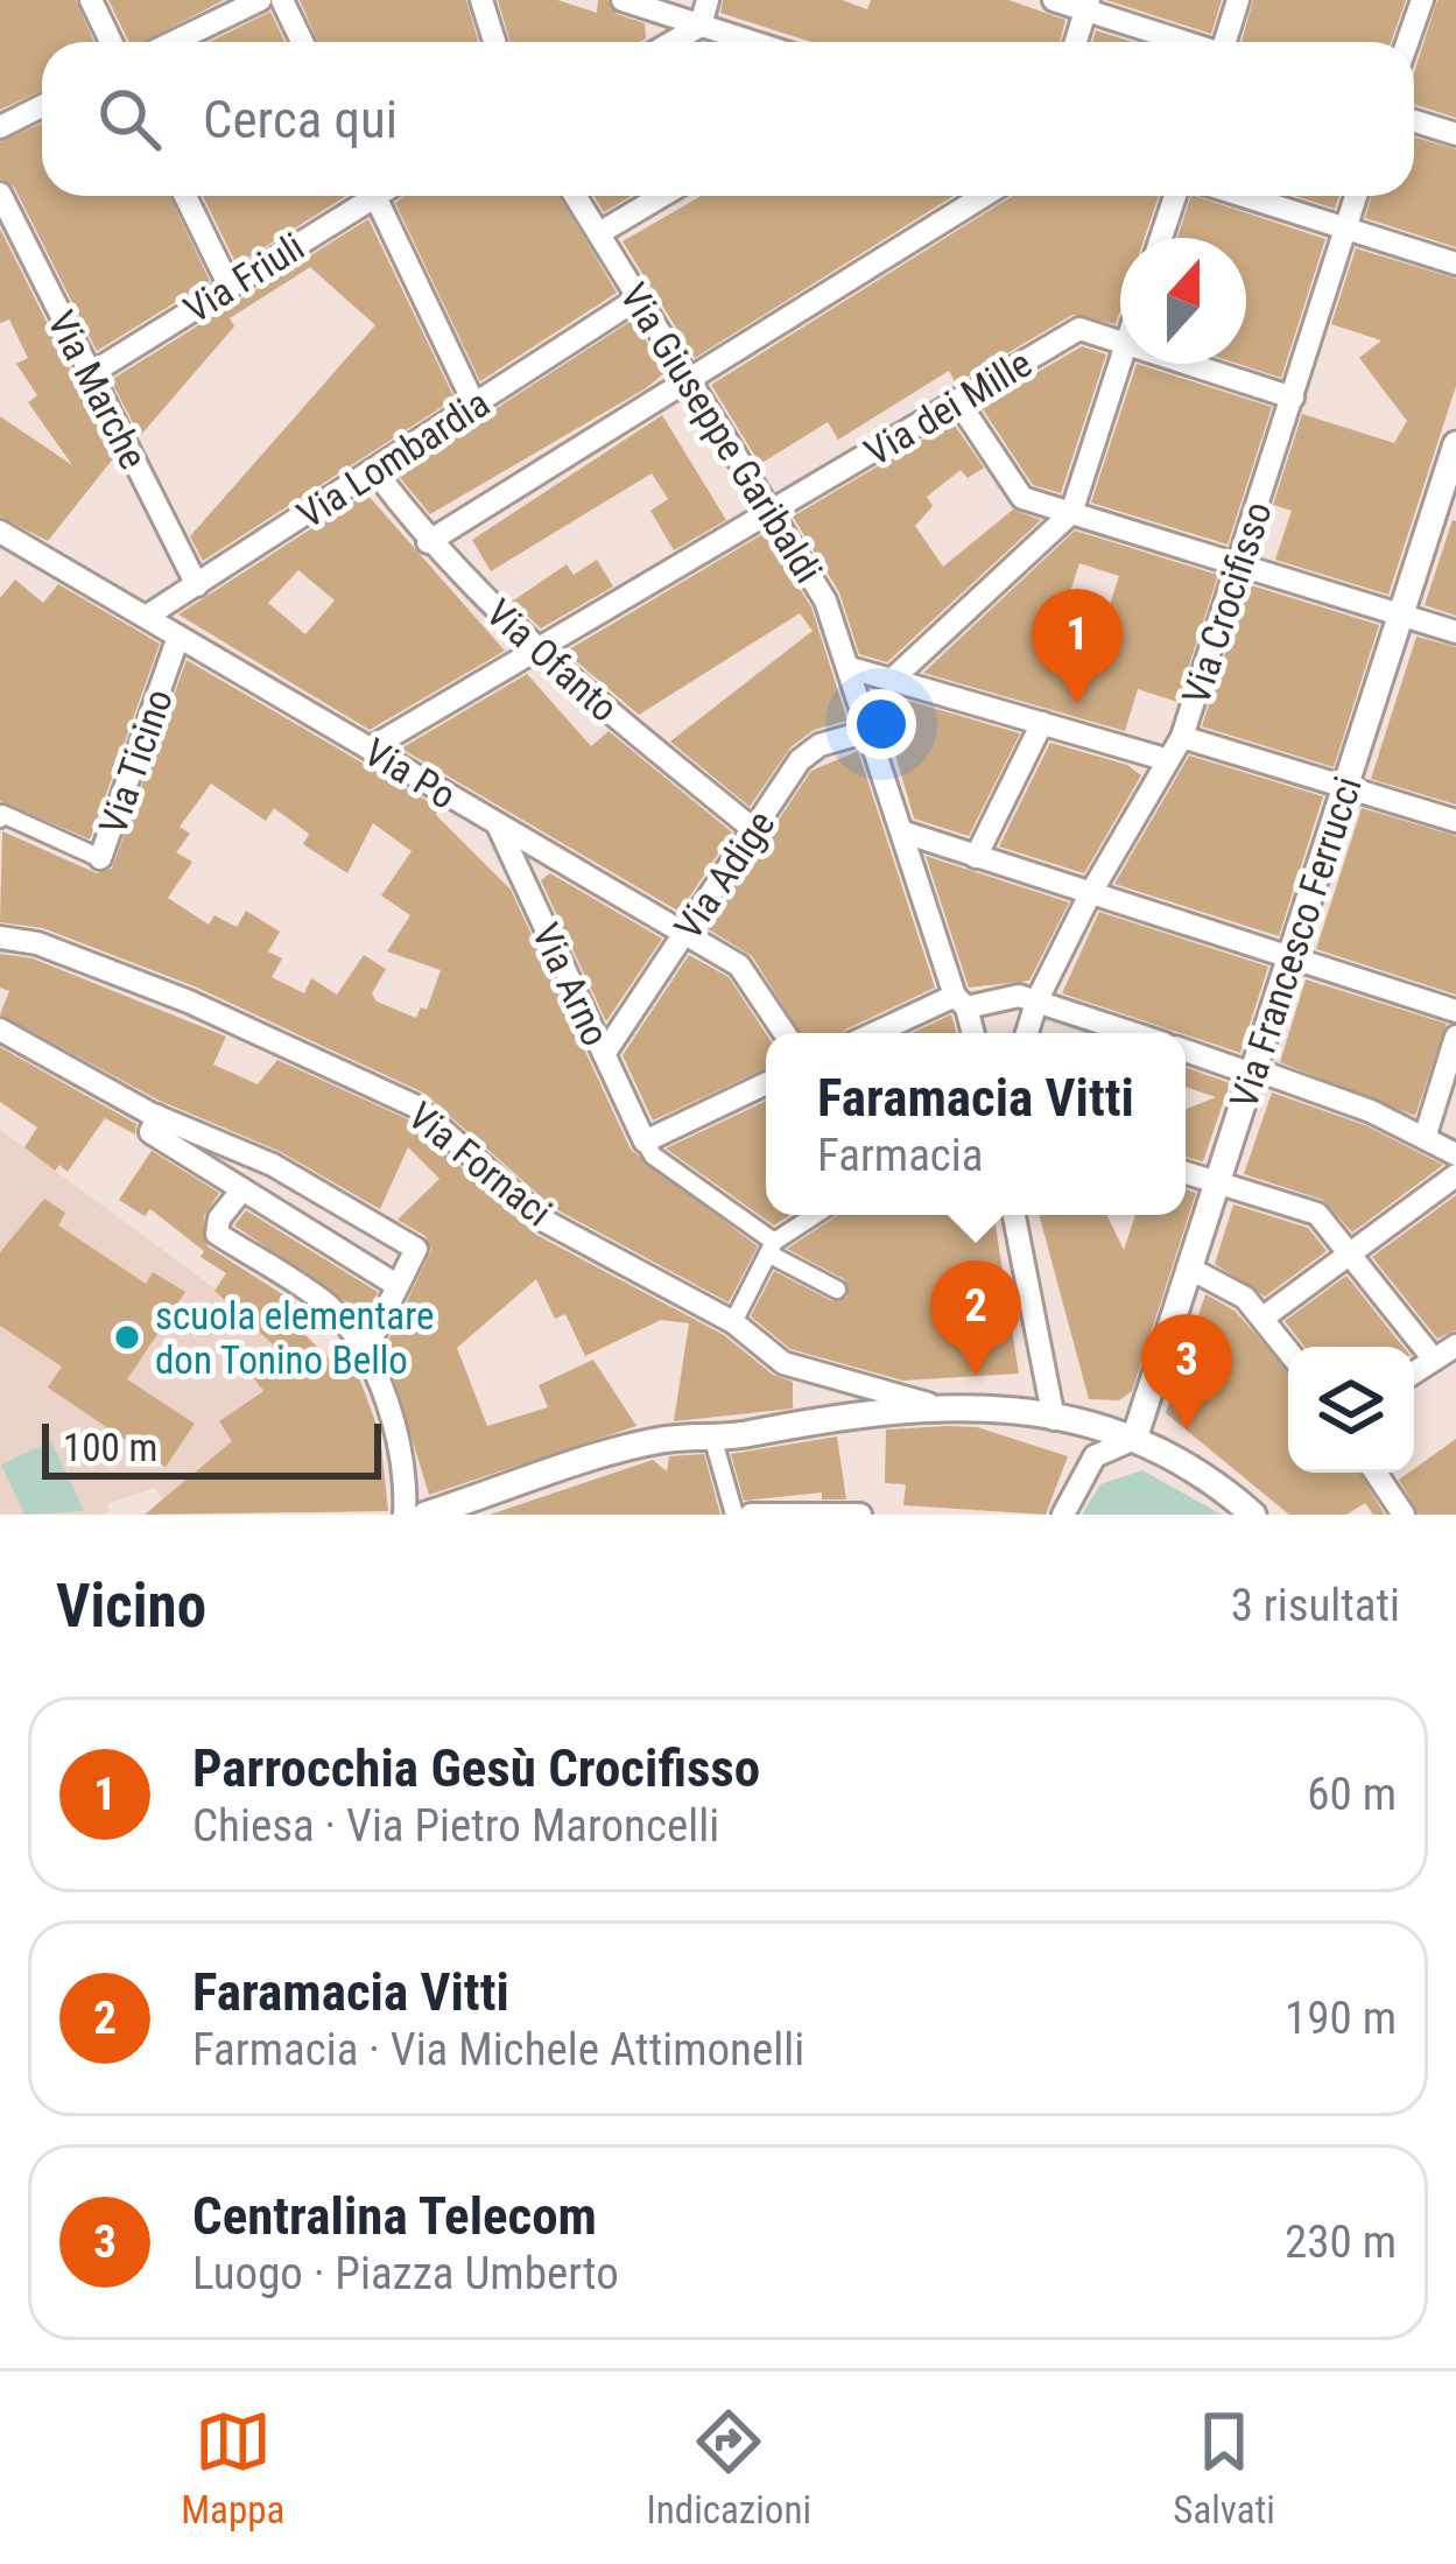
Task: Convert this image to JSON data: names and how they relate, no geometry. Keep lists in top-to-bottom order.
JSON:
{
  "streets": {
    "street": [
      "Via Friuli",
      "Via Marche",
      "Via dei Mille",
      "Via Giuseppe Garibaldi",
      "Via Lombardia",
      "Via Crocifisso",
      "Via Ofanto",
      "Via Ticino",
      "Via Po",
      "Via Adige",
      "Via Francesco Ferrucci",
      "Via Arno",
      "Via Fornaci"
    ]
  },
  "crossings": [
    ["Via Friuli", "Via Marche"],
    ["Via Marche", "Via Lombardia"],
    ["Via dei Mille", "Via Giuseppe Garibaldi"],
    ["Via dei Mille", "Via Crocifisso"],
    ["Via dei Mille", "Via Ofanto"],
    ["Via dei Mille", "Via Po"],
    ["Via Giuseppe Garibaldi", "Via Lombardia"],
    ["Via Giuseppe Garibaldi", "Via Adige"],
    ["Via Lombardia", "Via Ofanto"],
    ["Via Lombardia", "Via Po"],
    ["Via Ofanto", "Via Adige"],
    ["Via Ticino", "Via Po"],
    ["Via Po", "Via Adige"],
    ["Via Po", "Via Arno"],
    ["Via Adige", "Via Arno"]
  ],
  "places": ["scuola elementare don Tonino Bello"],
  "scale_bar": "100 m",
  "north": "top",
  "page": {
    "search": "Cerca qui",
    "pins": ["1", "2", "3"],
    "popup": ["Faramacia Vitti", "Farmacia"],
    "scale": "100 m",
    "heading": ["Vicino", "3 risultati"],
    "list": [
      {
        "mark": "1",
        "name": "Parrocchia Gesù Crocifisso",
        "note": "Chiesa · Via Pietro Maroncelli",
        "value": "60 m"
      },
      {
        "mark": "2",
        "name": "Faramacia Vitti",
        "note": "Farmacia · Via Michele Attimonelli",
        "value": "190 m"
      },
      {
        "mark": "3",
        "name": "Centralina Telecom",
        "note": "Luogo · Piazza Umberto",
        "value": "230 m"
      }
    ],
    "nav": ["Mappa", "Indicazioni", "Salvati"]
  }
}
